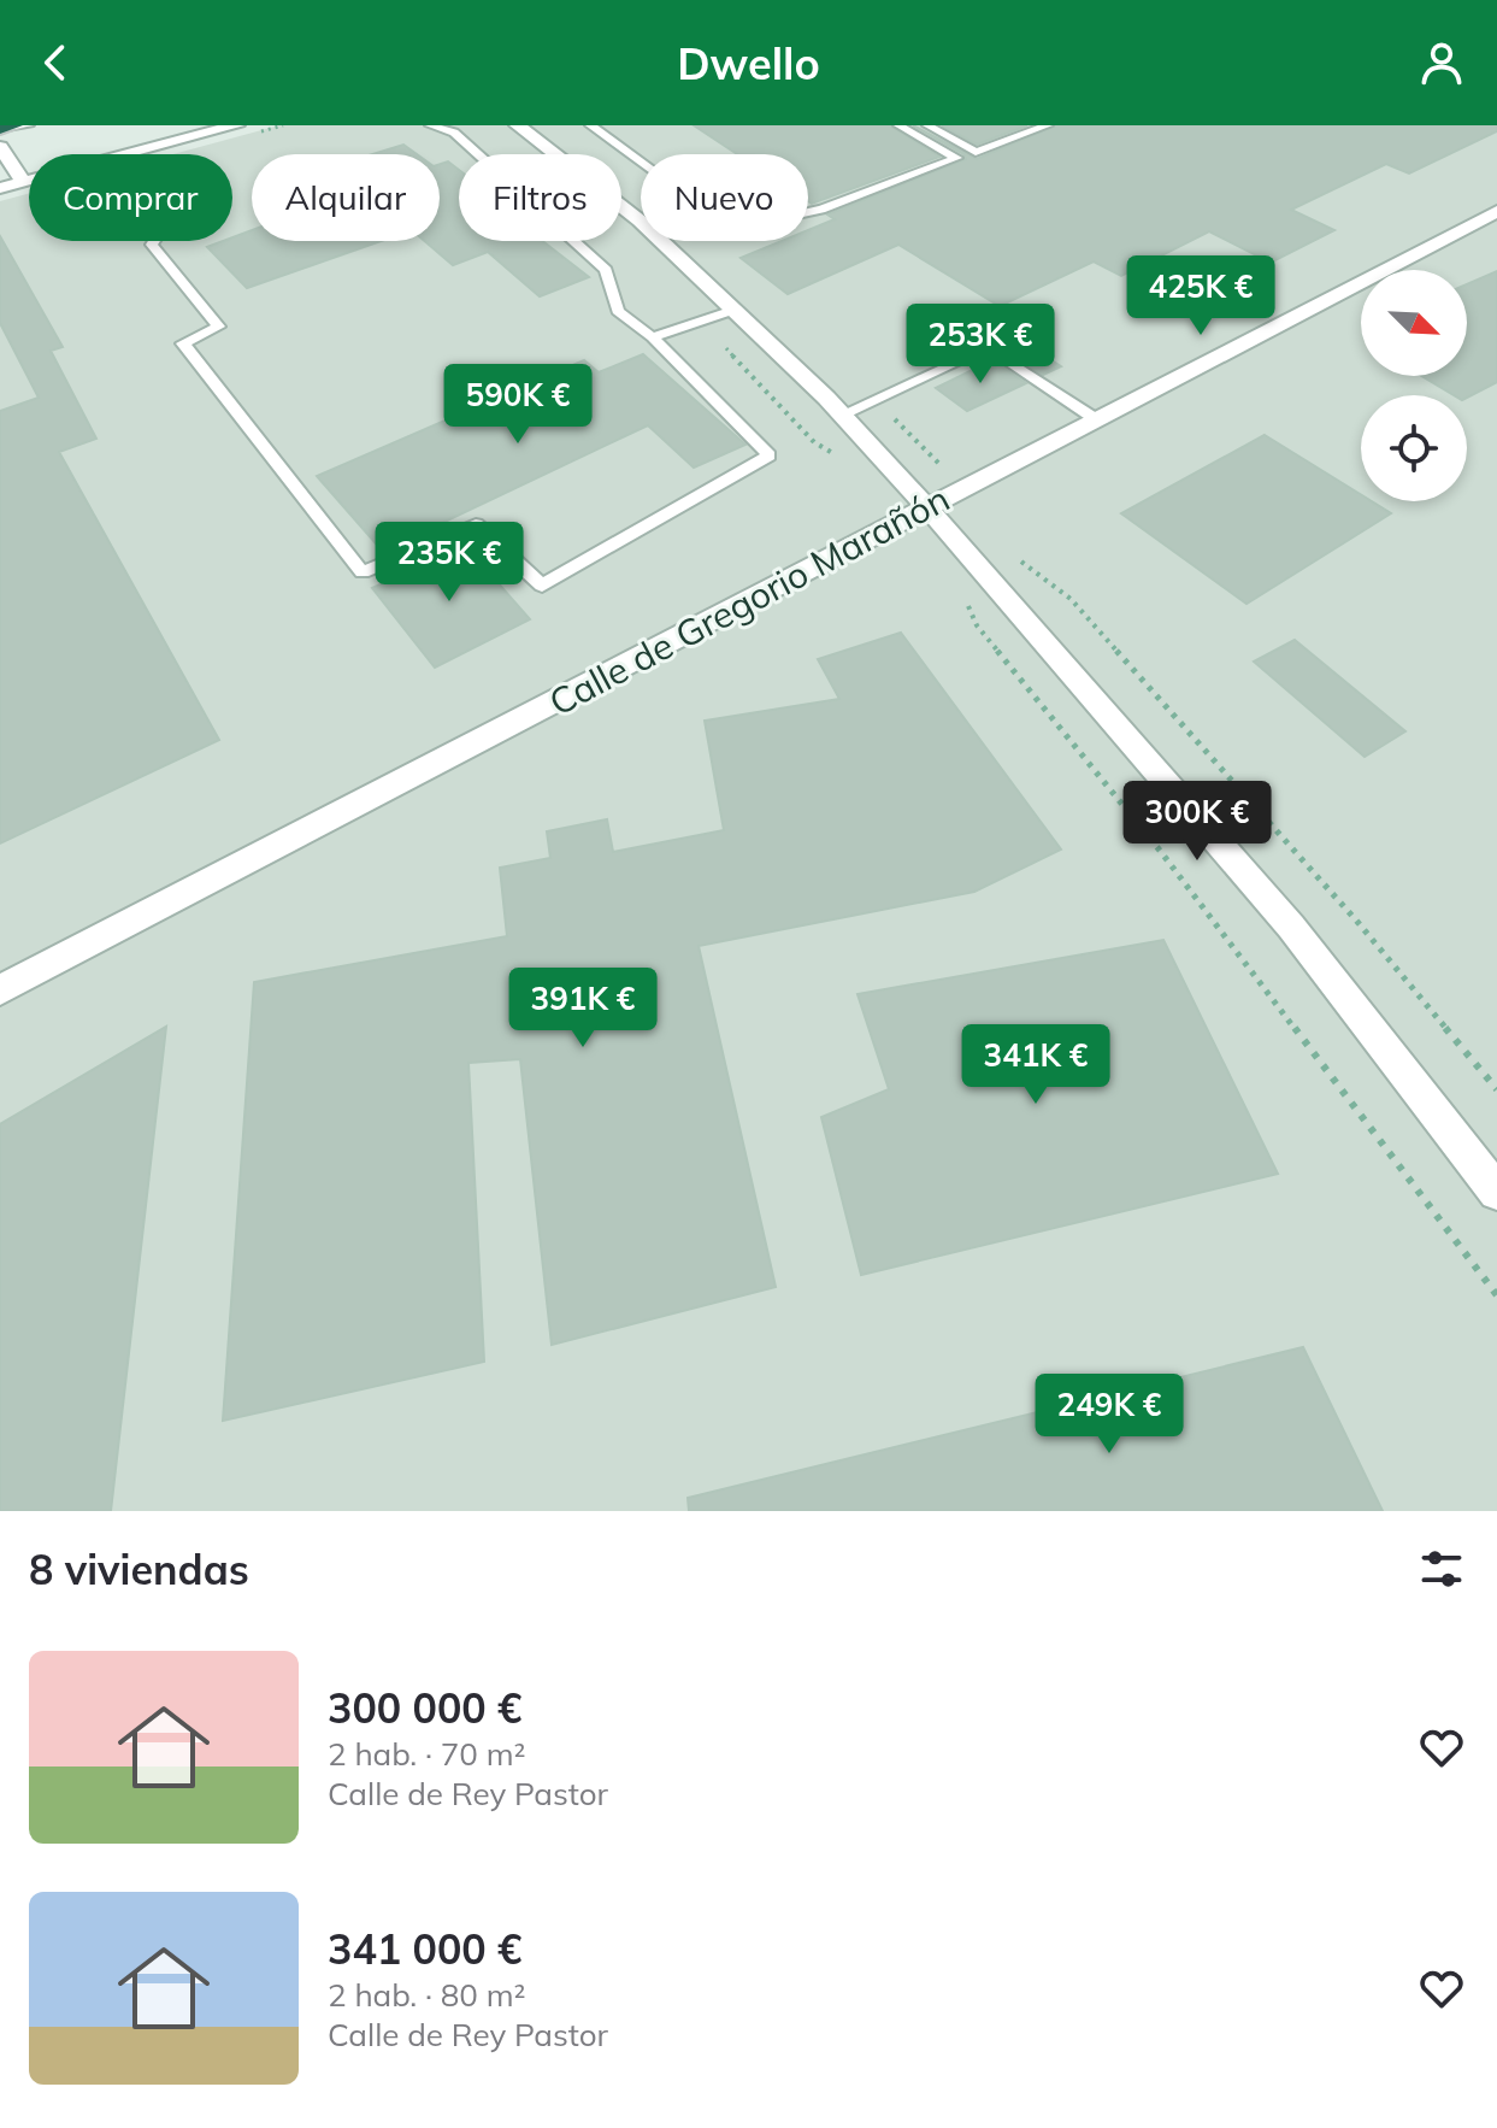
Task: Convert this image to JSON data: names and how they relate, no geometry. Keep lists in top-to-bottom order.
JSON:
{
  "streets": {
    "street": ["Calle de Gregorio Marañón"]
  },
  "north": "bottom right",
  "page": {
    "header": "Dwello",
    "chip": [
      "Comprar",
      "Alquilar",
      "Filtros",
      "Nuevo"
    ],
    "price": [
      "425K €",
      "253K €",
      "590K €",
      "235K €",
      "300K €",
      "391K €",
      "341K €",
      "249K €"
    ],
    "heading": "8 viviendas",
    "list": [
      {
        "name": "300 000 €",
        "note": "2 hab. · 70 m² · Calle de Rey Pastor"
      },
      {
        "name": "341 000 €",
        "note": "2 hab. · 80 m² · Calle de Rey Pastor"
      }
    ]
  }
}
